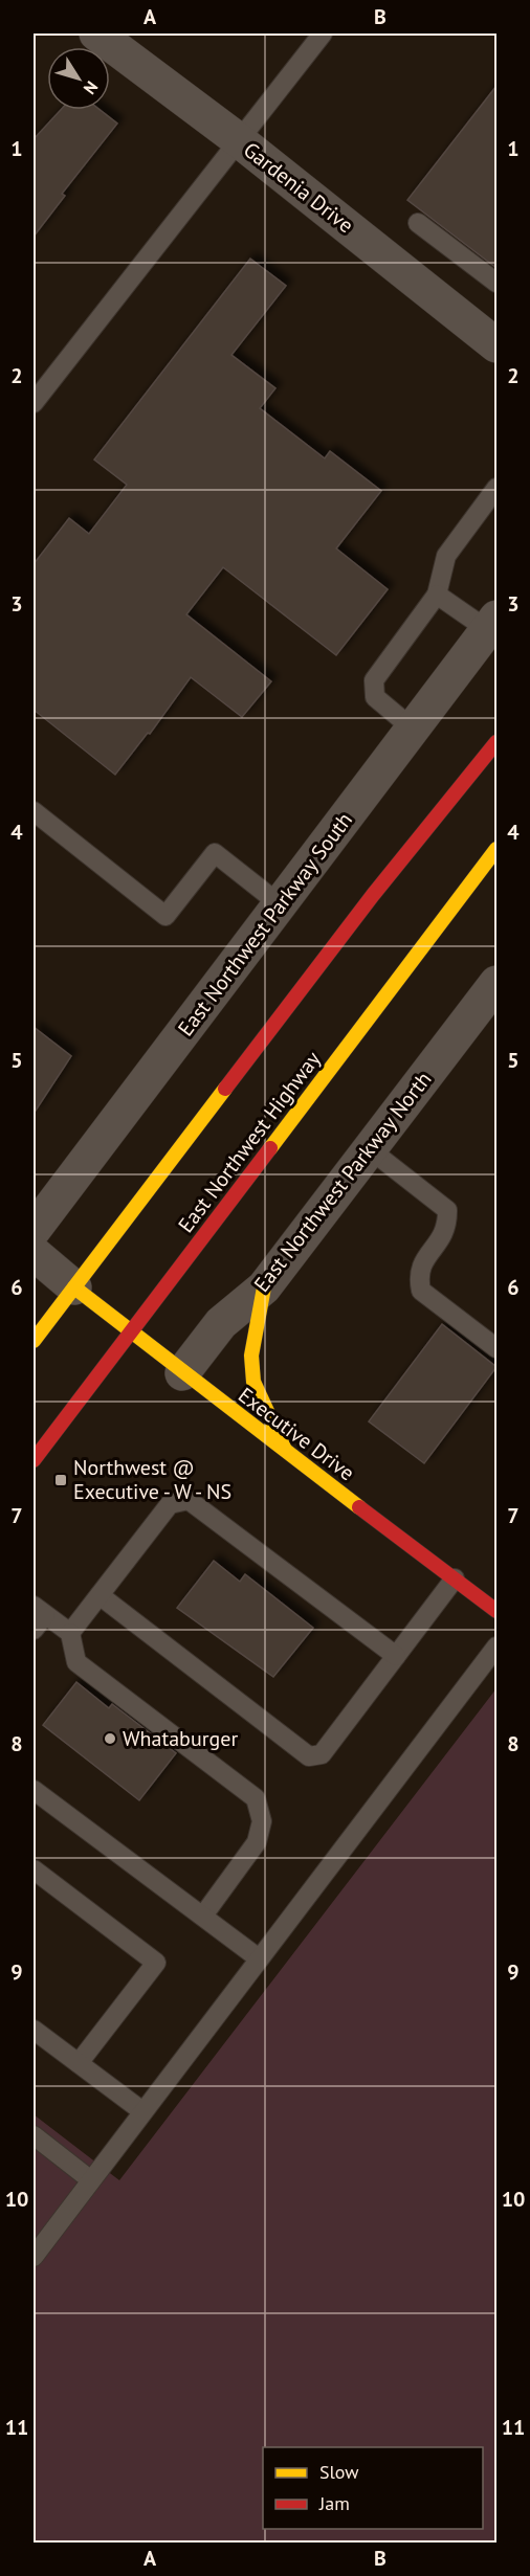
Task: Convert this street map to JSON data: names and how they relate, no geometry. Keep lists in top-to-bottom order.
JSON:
{
  "streets": {
    "main road": ["East Northwest Highway", "Executive Drive"],
    "street": ["Gardenia Drive", "East Northwest Parkway South", "East Northwest Parkway North"]
  },
  "crossings": [
    ["East Northwest Highway", "Executive Drive"],
    ["East Northwest Parkway North", "Executive Drive"]
  ],
  "places": {
    "transit": ["Northwest @ Executive - W - NS"],
    "other": ["Whataburger"]
  },
  "legend": ["Slow", "Jam"],
  "north": "bottom right",
  "grid": {
    "columns": ["A", "B"],
    "rows": [
      "1",
      "2",
      "3",
      "4",
      "5",
      "6",
      "7",
      "8",
      "9",
      "10",
      "11"
    ]
  }
}
